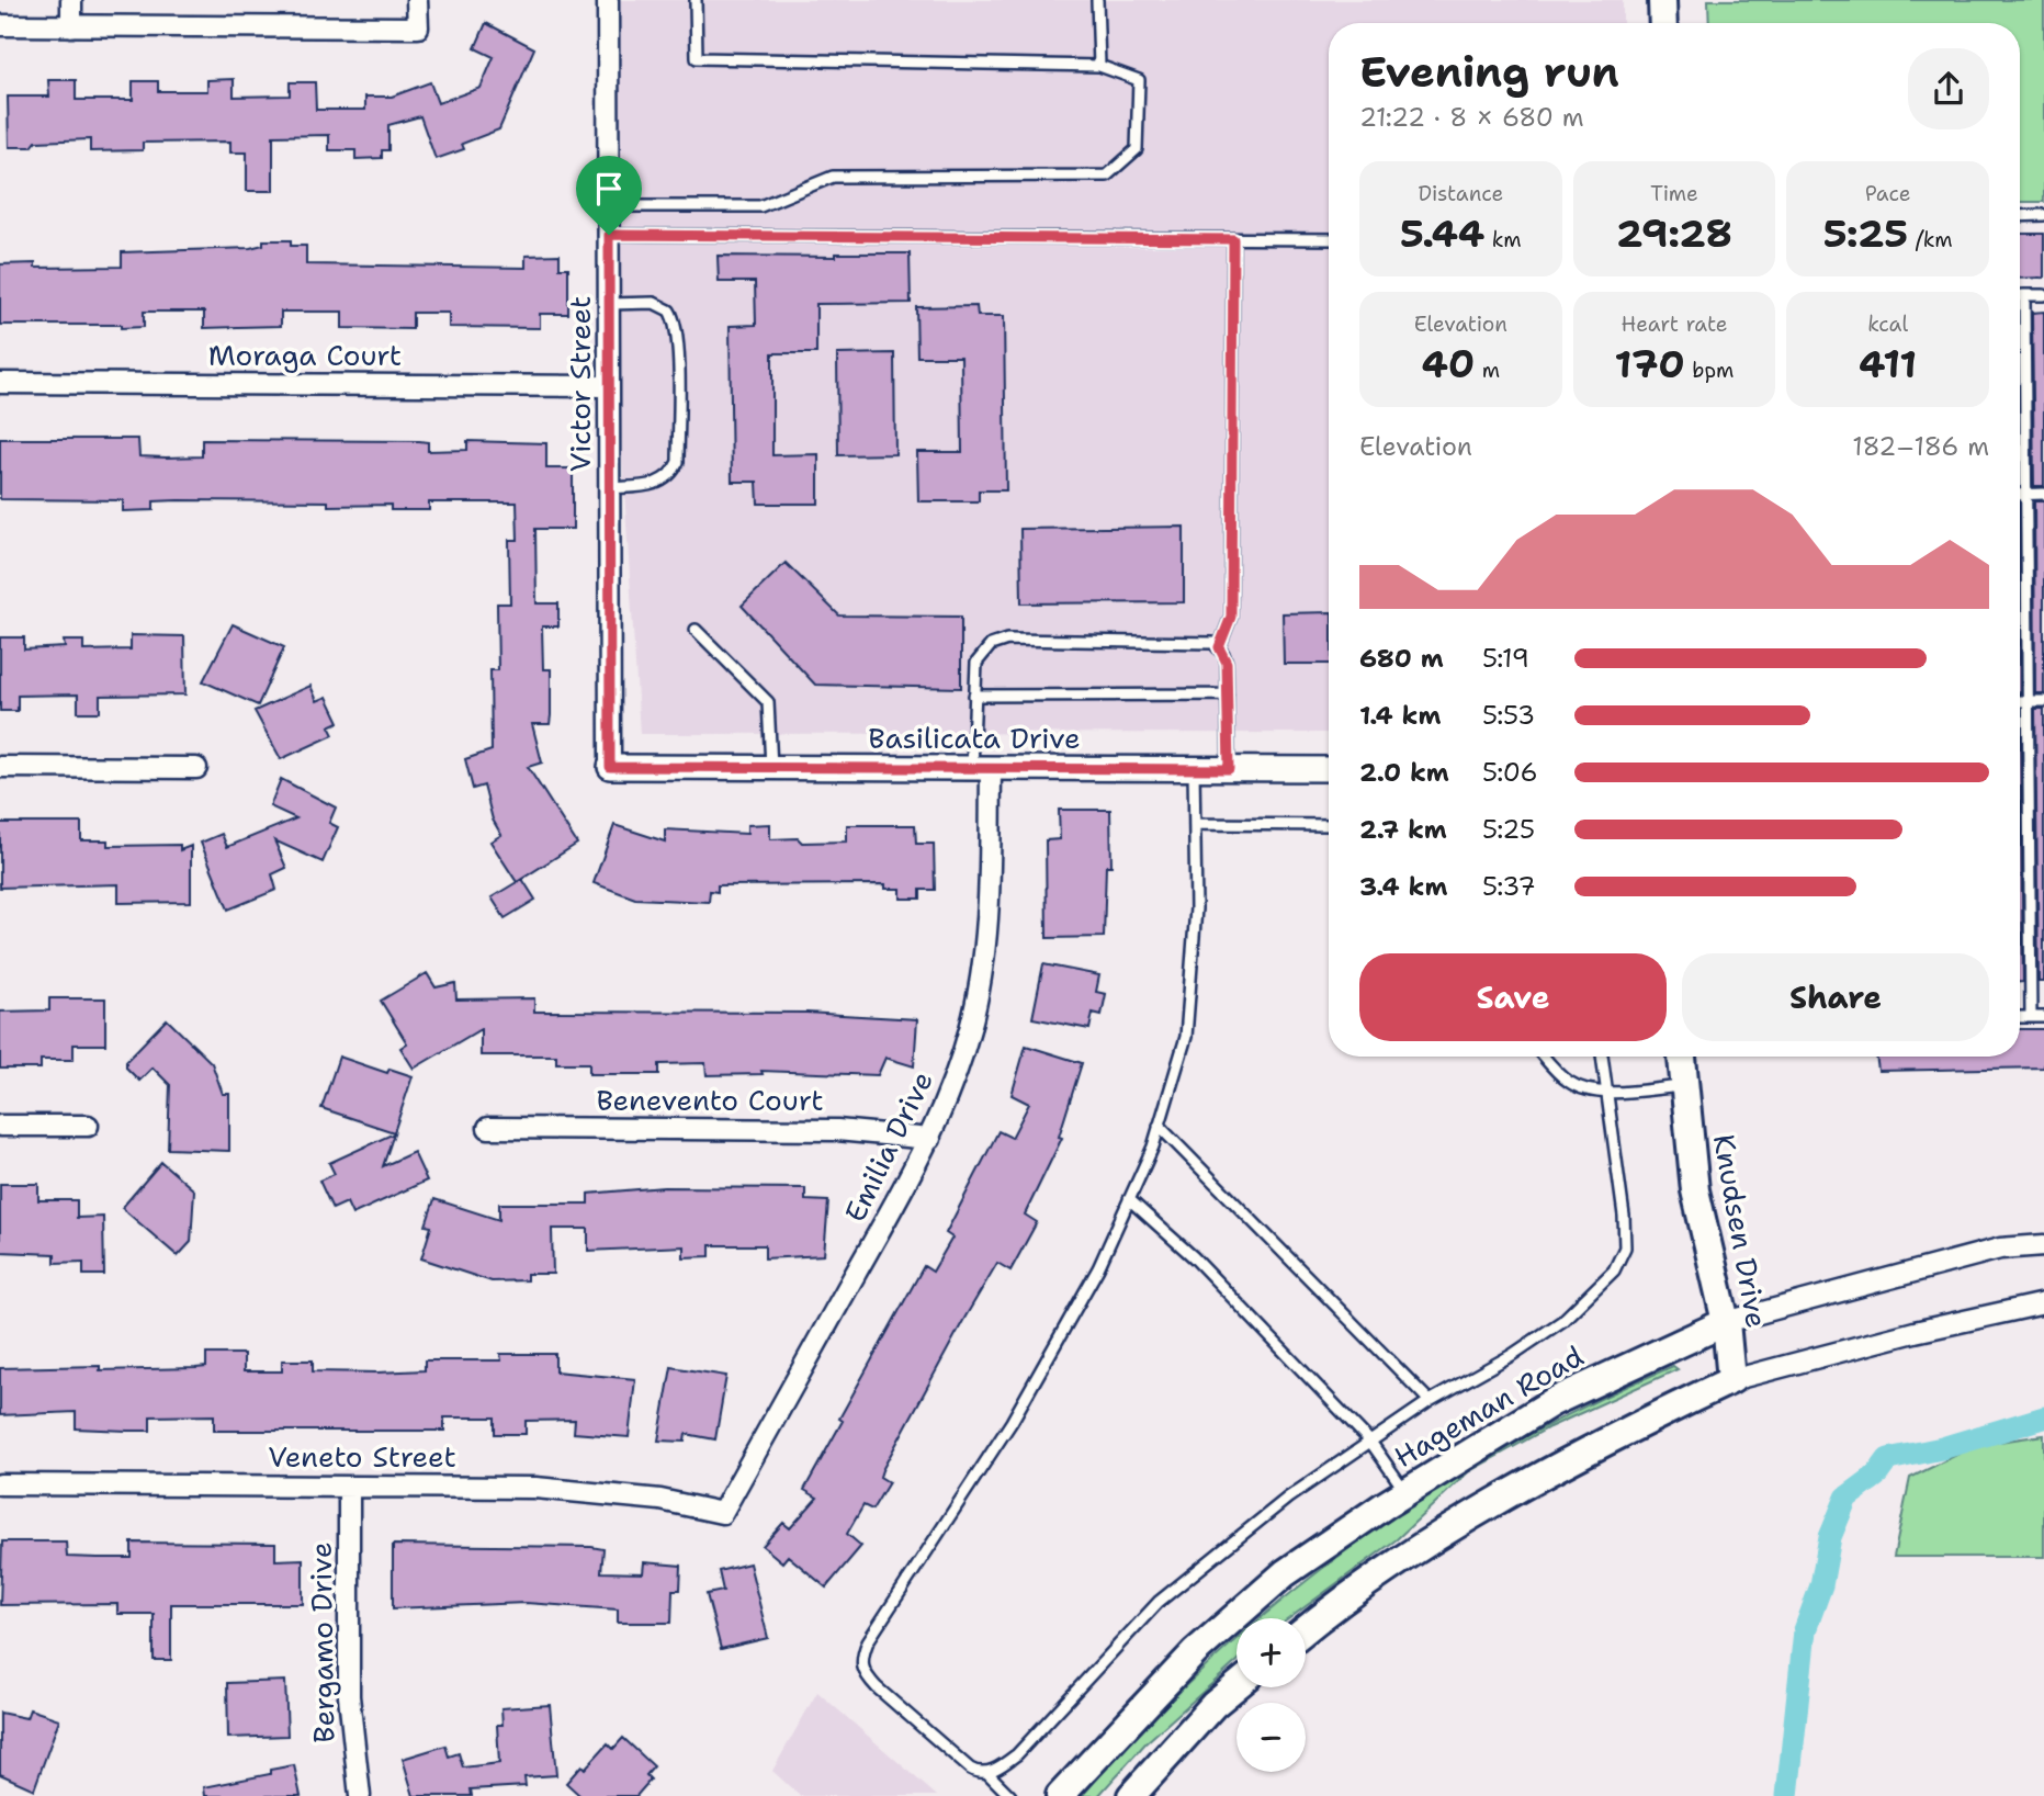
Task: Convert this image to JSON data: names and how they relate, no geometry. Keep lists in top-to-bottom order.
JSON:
{
  "streets": {
    "main road": ["Knudsen Drive", "Hageman Road"],
    "street": [
      "Moraga Court",
      "Victor Street",
      "Basilicata Drive",
      "Benevento Court",
      "Emilia Drive",
      "Veneto Street",
      "Bergamo Drive"
    ]
  },
  "crossings": [
    ["Moraga Court", "Victor Street"],
    ["Victor Street", "Basilicata Drive"],
    ["Basilicata Drive", "Emilia Drive"],
    ["Benevento Court", "Emilia Drive"],
    ["Emilia Drive", "Veneto Street"],
    ["Knudsen Drive", "Hageman Road"],
    ["Veneto Street", "Bergamo Drive"]
  ],
  "page": {
    "heading": ["Evening run", "21:22 · 8 × 680 m"],
    "stats": [
      ["Distance", "5.44 km"],
      ["Time", "29:28"],
      ["Pace", "5:25 /km"],
      ["Elevation", "40 m"],
      ["Heart rate", "170 bpm"],
      ["kcal", "411"]
    ],
    "chart": ["Elevation", "182–186 m"],
    "list": [
      {
        "name": "680 m",
        "note": "5:19"
      },
      {
        "name": "1.4 km",
        "note": "5:53"
      },
      {
        "name": "2.0 km",
        "note": "5:06"
      },
      {
        "name": "2.7 km",
        "note": "5:25"
      },
      {
        "name": "3.4 km",
        "note": "5:37"
      }
    ],
    "buttons": ["Save", "Share"],
    "map_buttons": ["+", "−"]
  }
}
